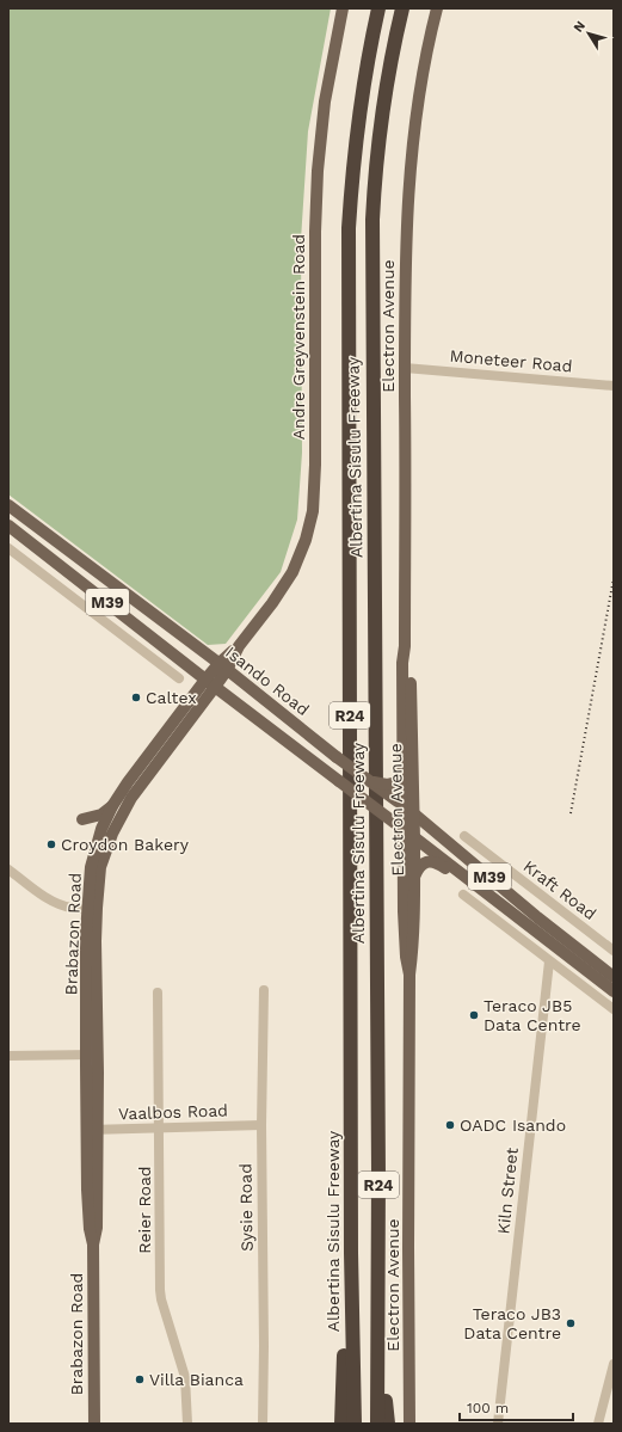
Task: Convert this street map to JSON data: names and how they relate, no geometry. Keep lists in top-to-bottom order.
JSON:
{
  "streets": {
    "highway": ["Albertina Sisulu Freeway", "R24"],
    "main road": [
      "Electron Avenue",
      "Andre Greyvenstein Road",
      "M39",
      "Isando Road",
      "Brabazon Road"
    ],
    "street": [
      "Moneteer Road",
      "Kraft Road",
      "Vaalbos Road",
      "Kiln Street",
      "Sysie Road",
      "Reier Road"
    ]
  },
  "crossings": [
    ["Electron Avenue", "Moneteer Road"],
    ["Electron Avenue", "M39"],
    ["Electron Avenue", "Isando Road"],
    ["Andre Greyvenstein Road", "Isando Road"],
    ["Andre Greyvenstein Road", "Brabazon Road"],
    ["M39", "Brabazon Road"],
    ["Isando Road", "Brabazon Road"],
    ["Brabazon Road", "Vaalbos Road"],
    ["Vaalbos Road", "Sysie Road"],
    ["Vaalbos Road", "Reier Road"]
  ],
  "places": [
    "Caltex",
    "Croydon Bakery",
    "Teraco JB5 Data Centre",
    "OADC Isando",
    "Teraco JB3 Data Centre",
    "Villa Bianca"
  ],
  "scale_bar": "100 m",
  "north": "top left"
}
